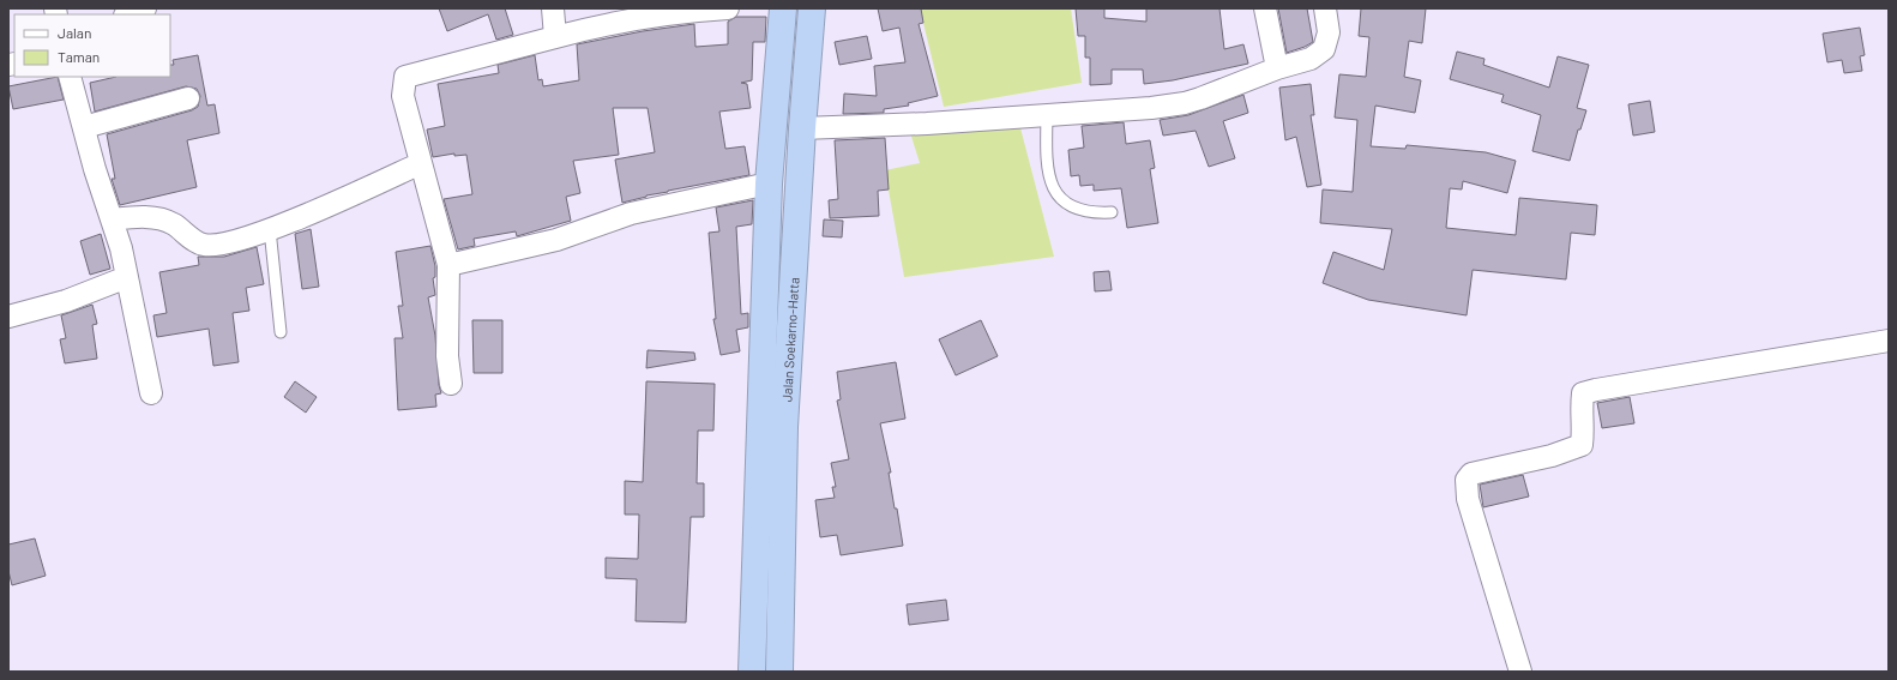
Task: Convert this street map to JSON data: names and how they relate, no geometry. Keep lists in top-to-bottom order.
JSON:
{
  "streets": {
    "highway": ["Jalan Soekarno-Hatta"]
  },
  "legend": ["Jalan", "Taman"]
}
